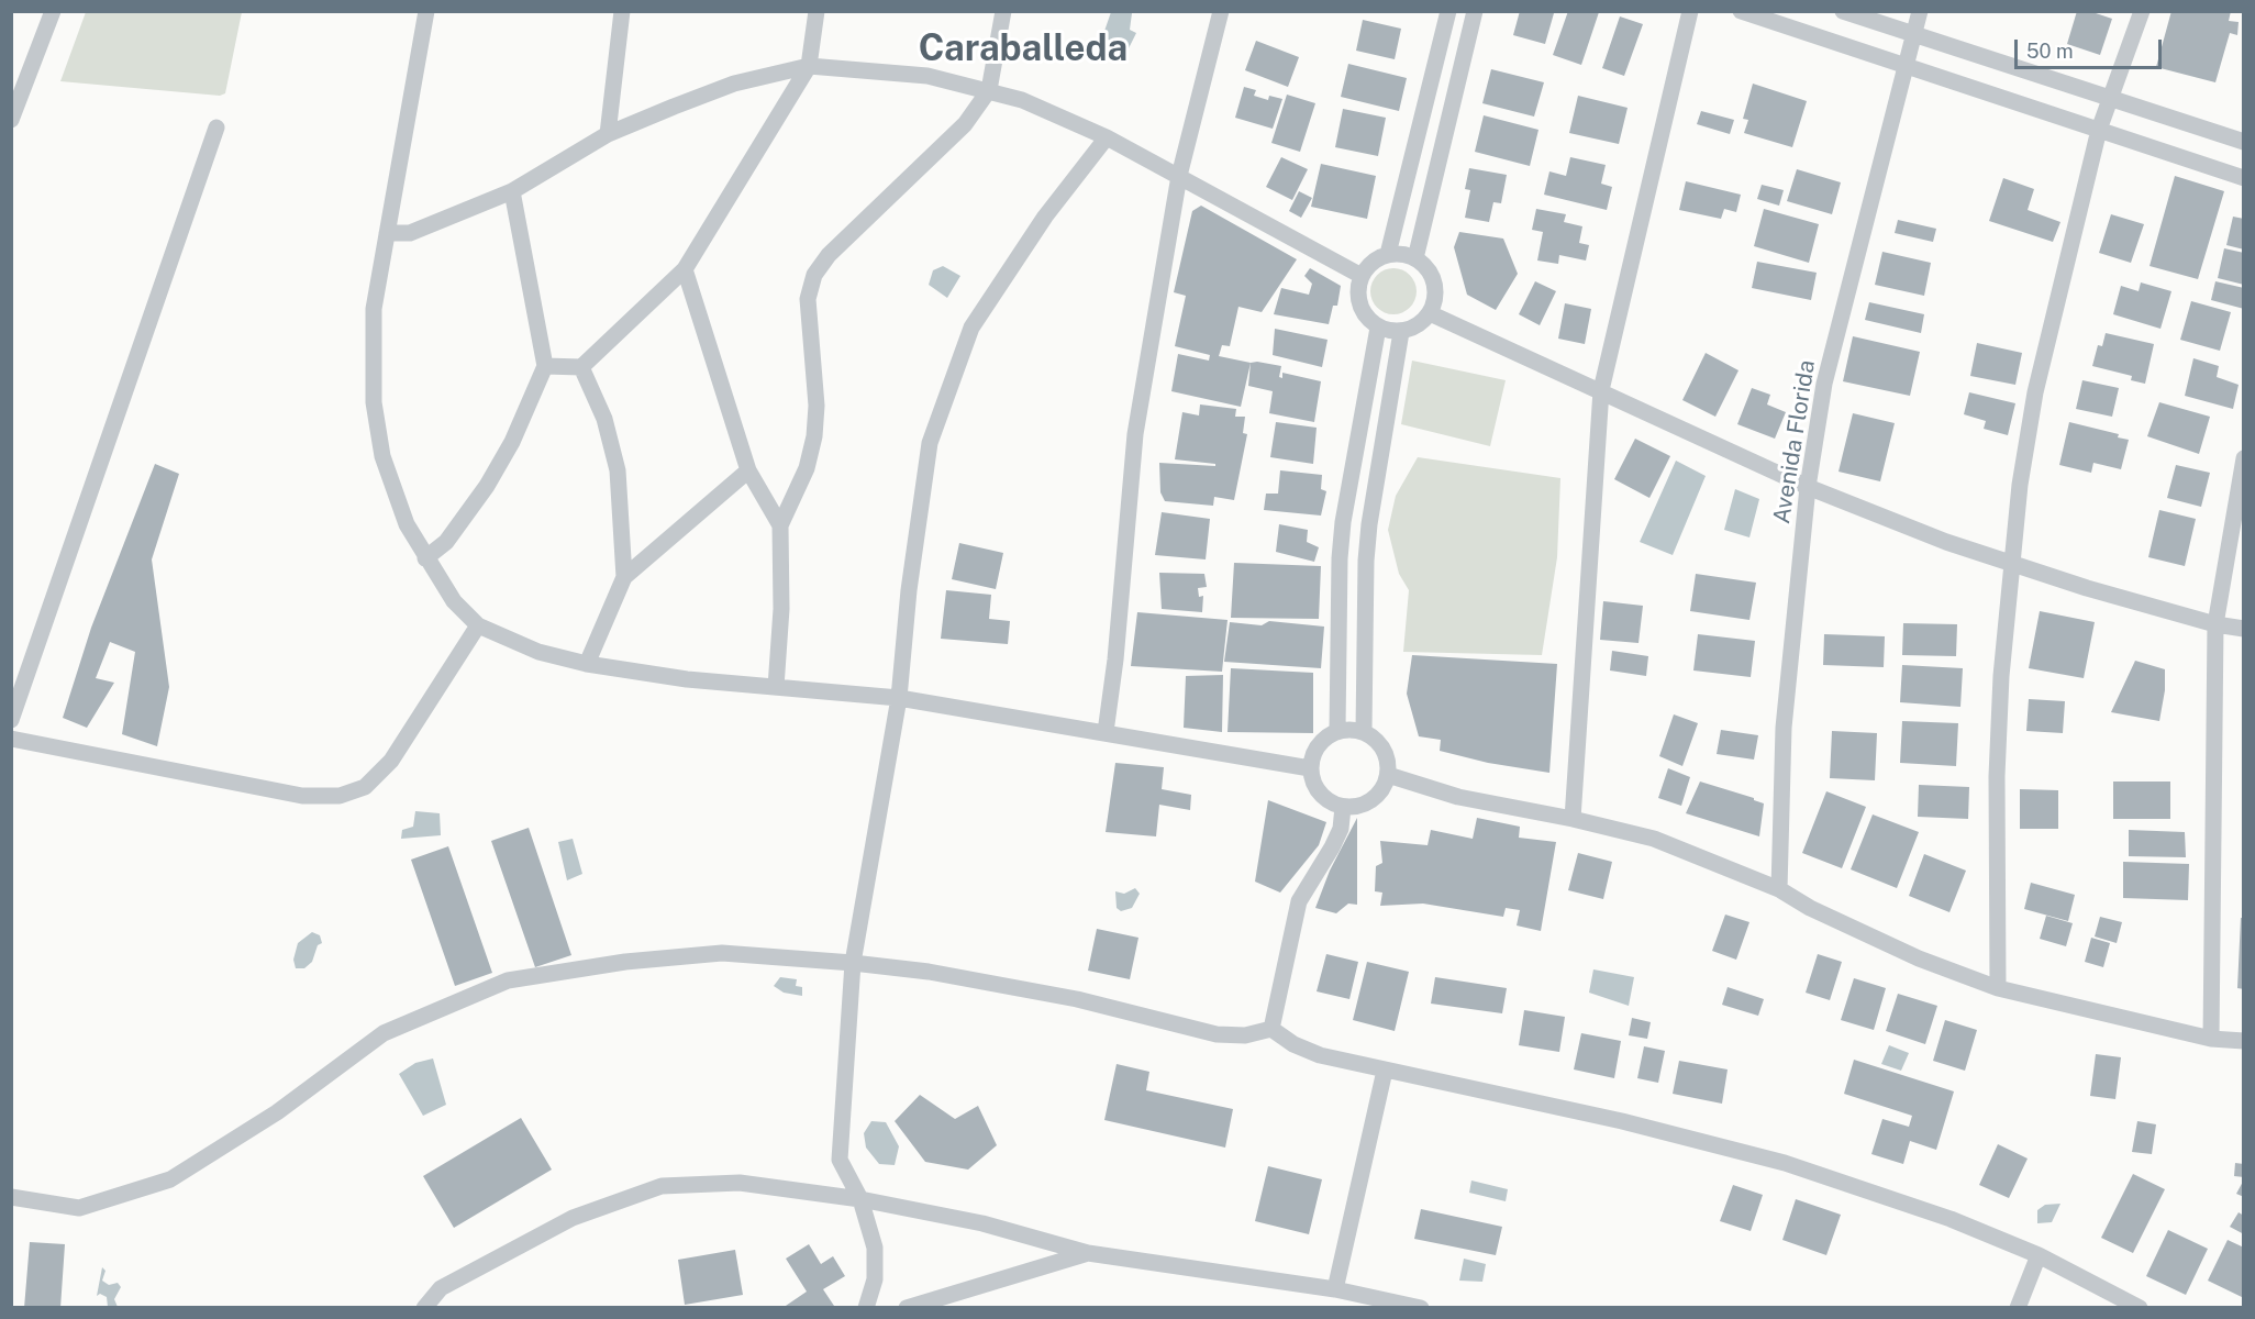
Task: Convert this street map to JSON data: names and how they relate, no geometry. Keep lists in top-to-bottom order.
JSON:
{
  "streets": {
    "street": ["Avenida Florida"]
  },
  "districts": ["Caraballeda"],
  "scale_bar": "50 m"
}
